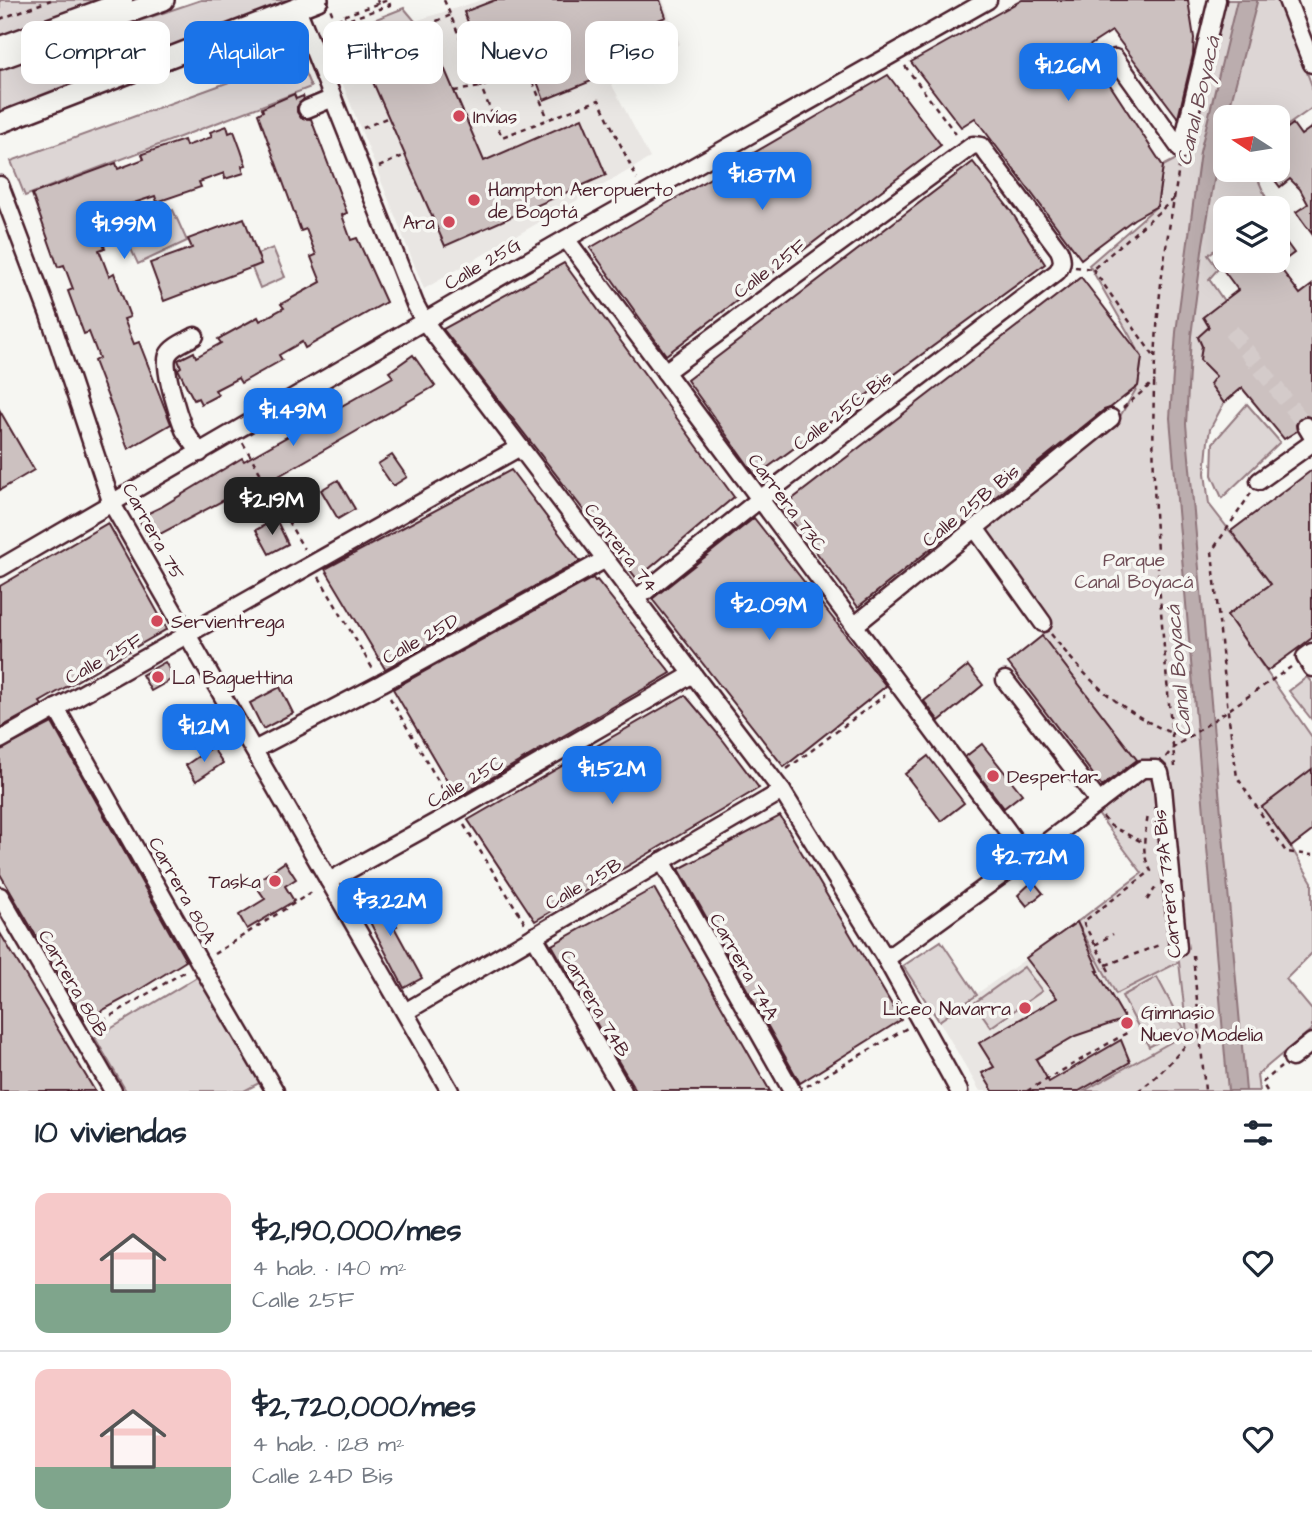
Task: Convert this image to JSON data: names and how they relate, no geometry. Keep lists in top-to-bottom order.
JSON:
{
  "streets": {
    "street": [
      "Calle 25G",
      "Calle 25F",
      "Calle 25C Bis",
      "Carrera 73C",
      "Calle 25B Bis",
      "Carrera 75",
      "Carrera 74",
      "Calle 25D",
      "Calle 25C",
      "Calle 25B",
      "Carrera 80A",
      "Carrera 74A",
      "Carrera 80B",
      "Carrera 74B"
    ],
    "path": ["Carrera 73A Bis"]
  },
  "crossings": [
    ["Calle 25G", "Carrera 73C"],
    ["Calle 25G", "Carrera 75"],
    ["Calle 25G", "Carrera 74"],
    ["Calle 25F", "Calle 25C Bis"],
    ["Calle 25F", "Carrera 73C"],
    ["Calle 25F", "Carrera 75"],
    ["Calle 25F", "Carrera 74"],
    ["Calle 25F", "Carrera 80A"],
    ["Calle 25C Bis", "Carrera 73C"],
    ["Calle 25C Bis", "Carrera 74"],
    ["Carrera 73C", "Calle 25B Bis"],
    ["Carrera 75", "Calle 25D"],
    ["Carrera 75", "Calle 25C"],
    ["Carrera 75", "Calle 25B"],
    ["Carrera 74", "Calle 25D"],
    ["Carrera 74", "Calle 25C"],
    ["Carrera 74", "Calle 25B"],
    ["Calle 25B", "Carrera 74A"],
    ["Calle 25B", "Carrera 74B"]
  ],
  "water": ["Canal Boyacá"],
  "parks": ["Parque Canal Boyacá"],
  "places": [
    "Invías",
    "Hampton Aeropuerto de Bogotá",
    "Ara",
    "Servientrega",
    "La Baguettina",
    "Despertar",
    "Taska",
    "Liceo Navarra",
    "Gimnasio Nuevo Modelia"
  ],
  "north": "left",
  "page": {
    "chip": [
      "Comprar",
      "Alquilar",
      "Filtros",
      "Nuevo",
      "Piso"
    ],
    "price": [
      "$1.26M",
      "$1.87M",
      "$1.99M",
      "$1.49M",
      "$2.19M",
      "$2.09M",
      "$1.2M",
      "$1.52M",
      "$2.72M",
      "$3.22M"
    ],
    "heading": "10 viviendas",
    "list": [
      {
        "name": "$2,190,000/mes",
        "note": "4 hab. · 140 m² · Calle 25F"
      },
      {
        "name": "$2,720,000/mes",
        "note": "4 hab. · 128 m² · Calle 24D Bis"
      }
    ]
  }
}
